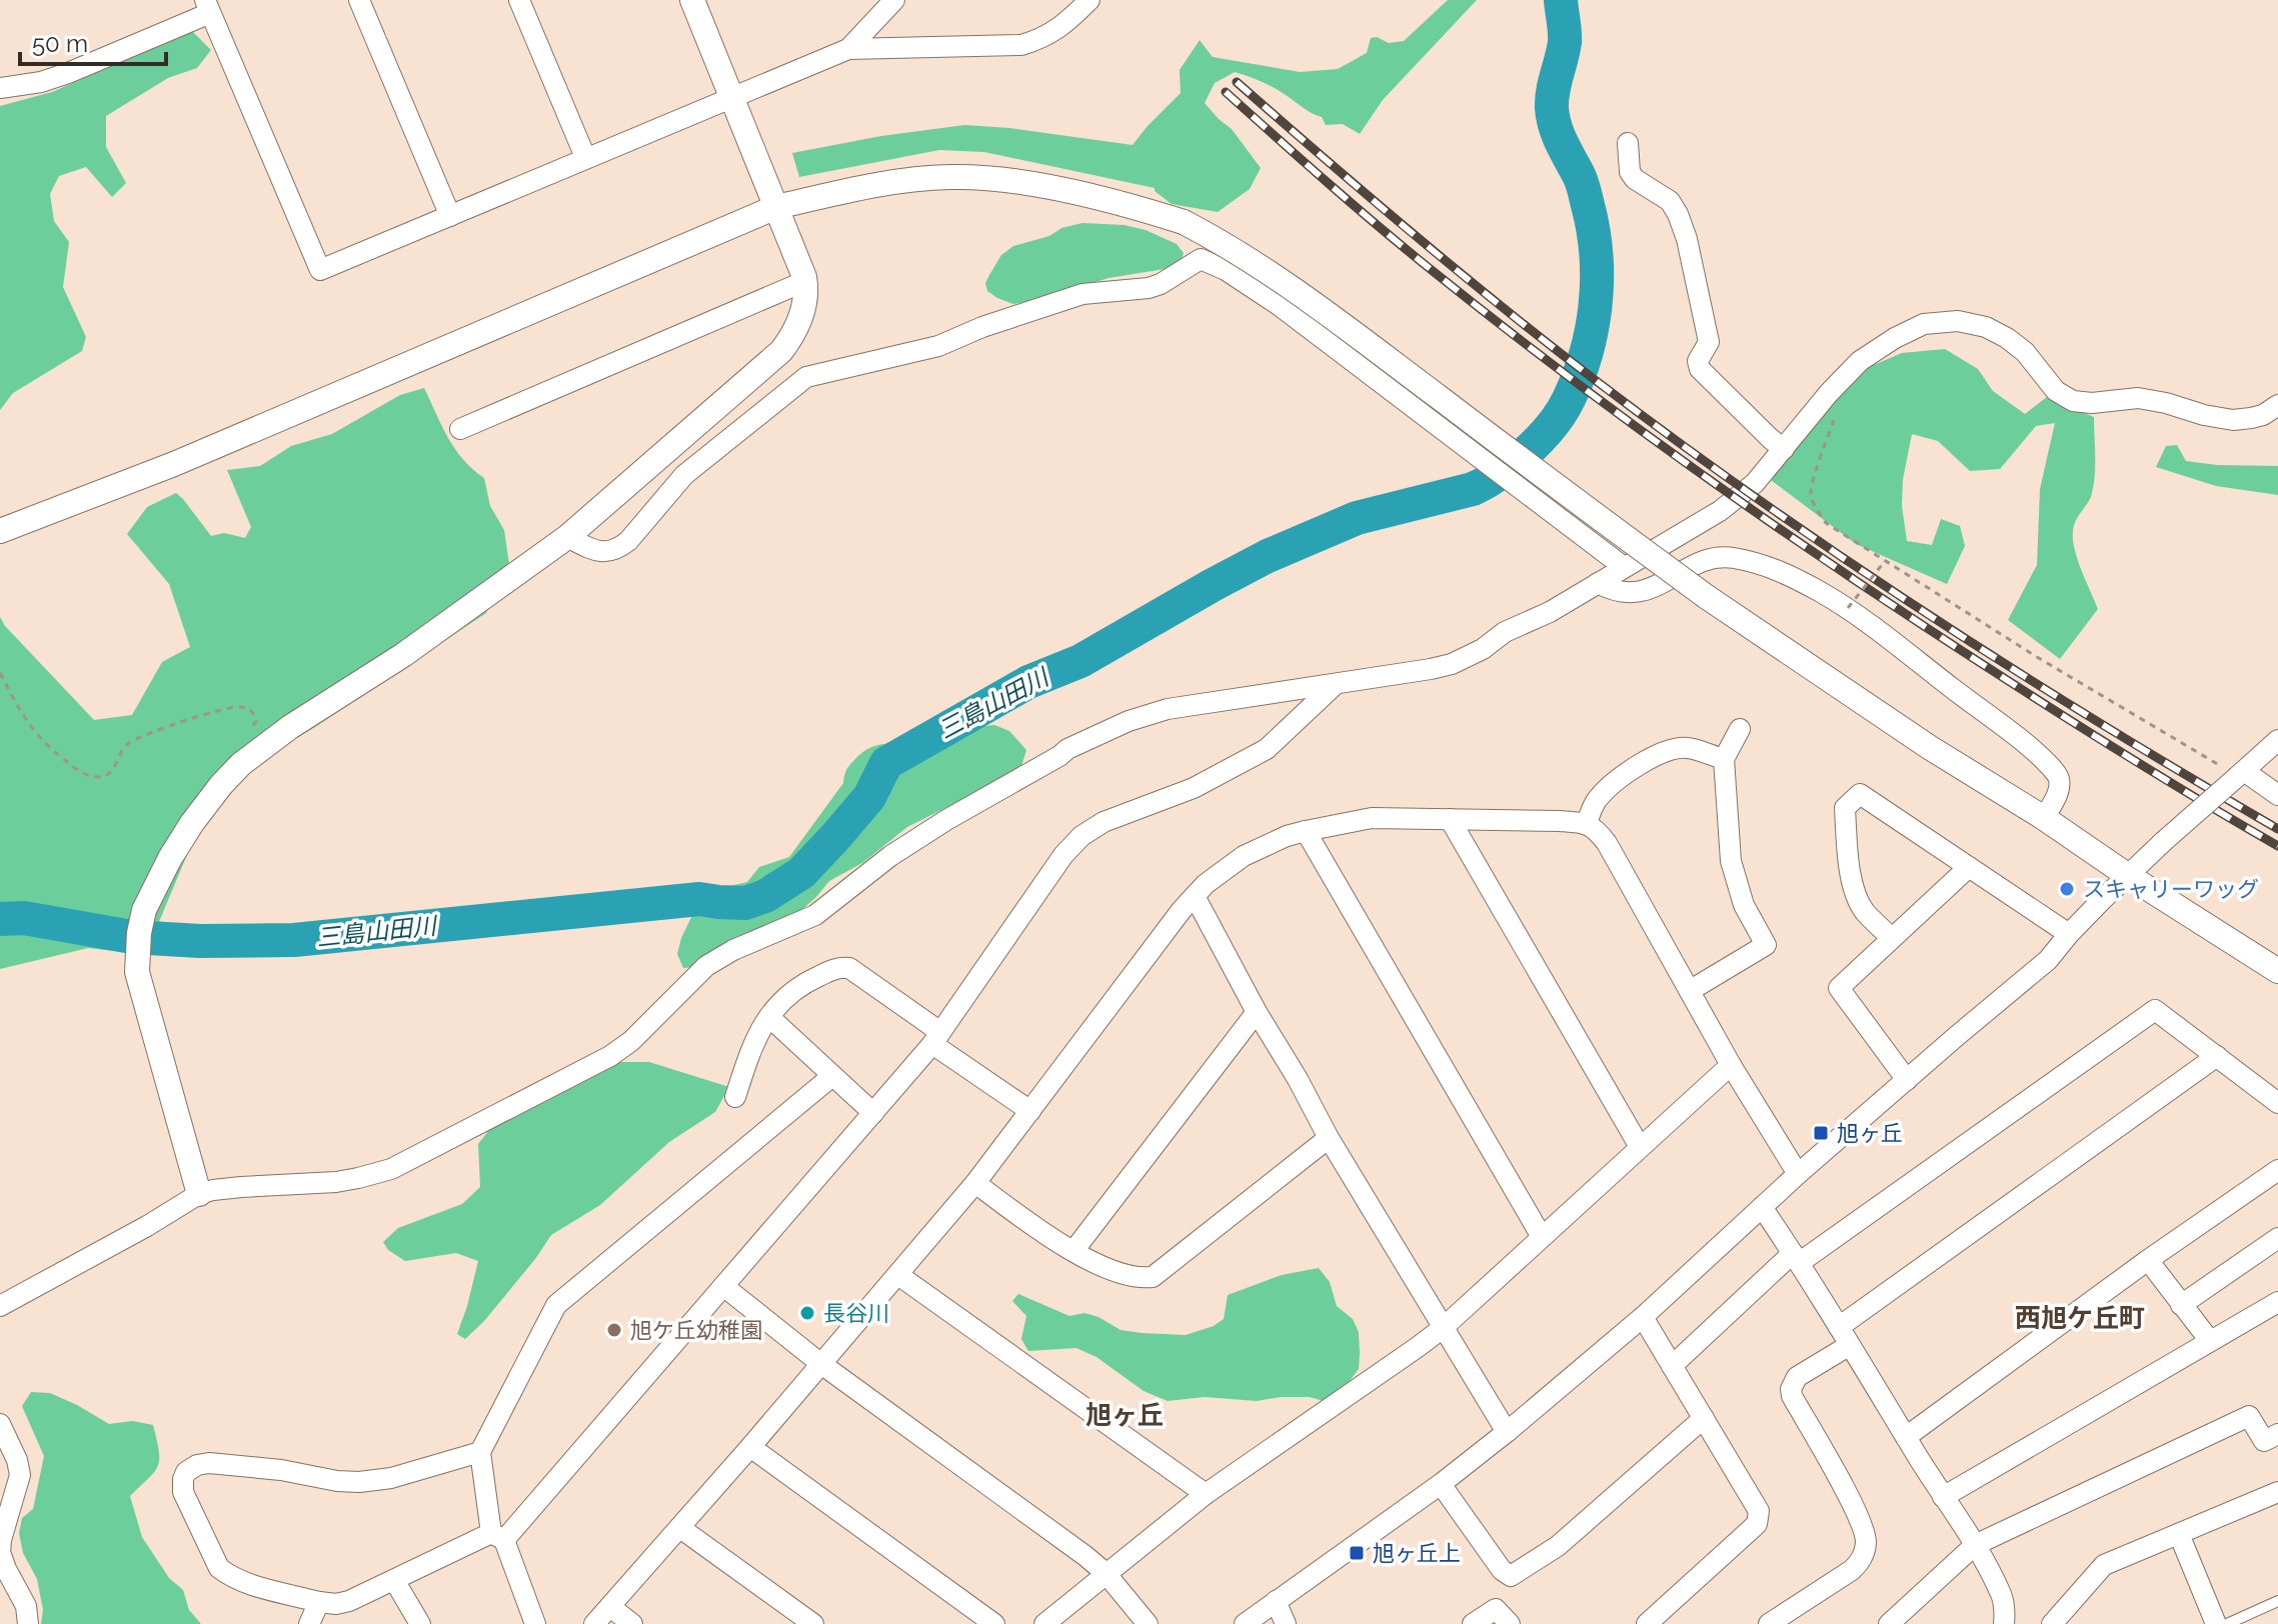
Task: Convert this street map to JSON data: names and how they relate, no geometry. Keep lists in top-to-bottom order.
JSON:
{
  "districts": ["西旭ケ丘町", "旭ヶ丘"],
  "water": ["三島山田川"],
  "places": {
    "other": ["スキャリーワッグ", "長谷川", "旭ケ丘幼稚園"],
    "transit": ["旭ヶ丘", "旭ヶ丘上"]
  },
  "scale_bar": "50 m"
}
